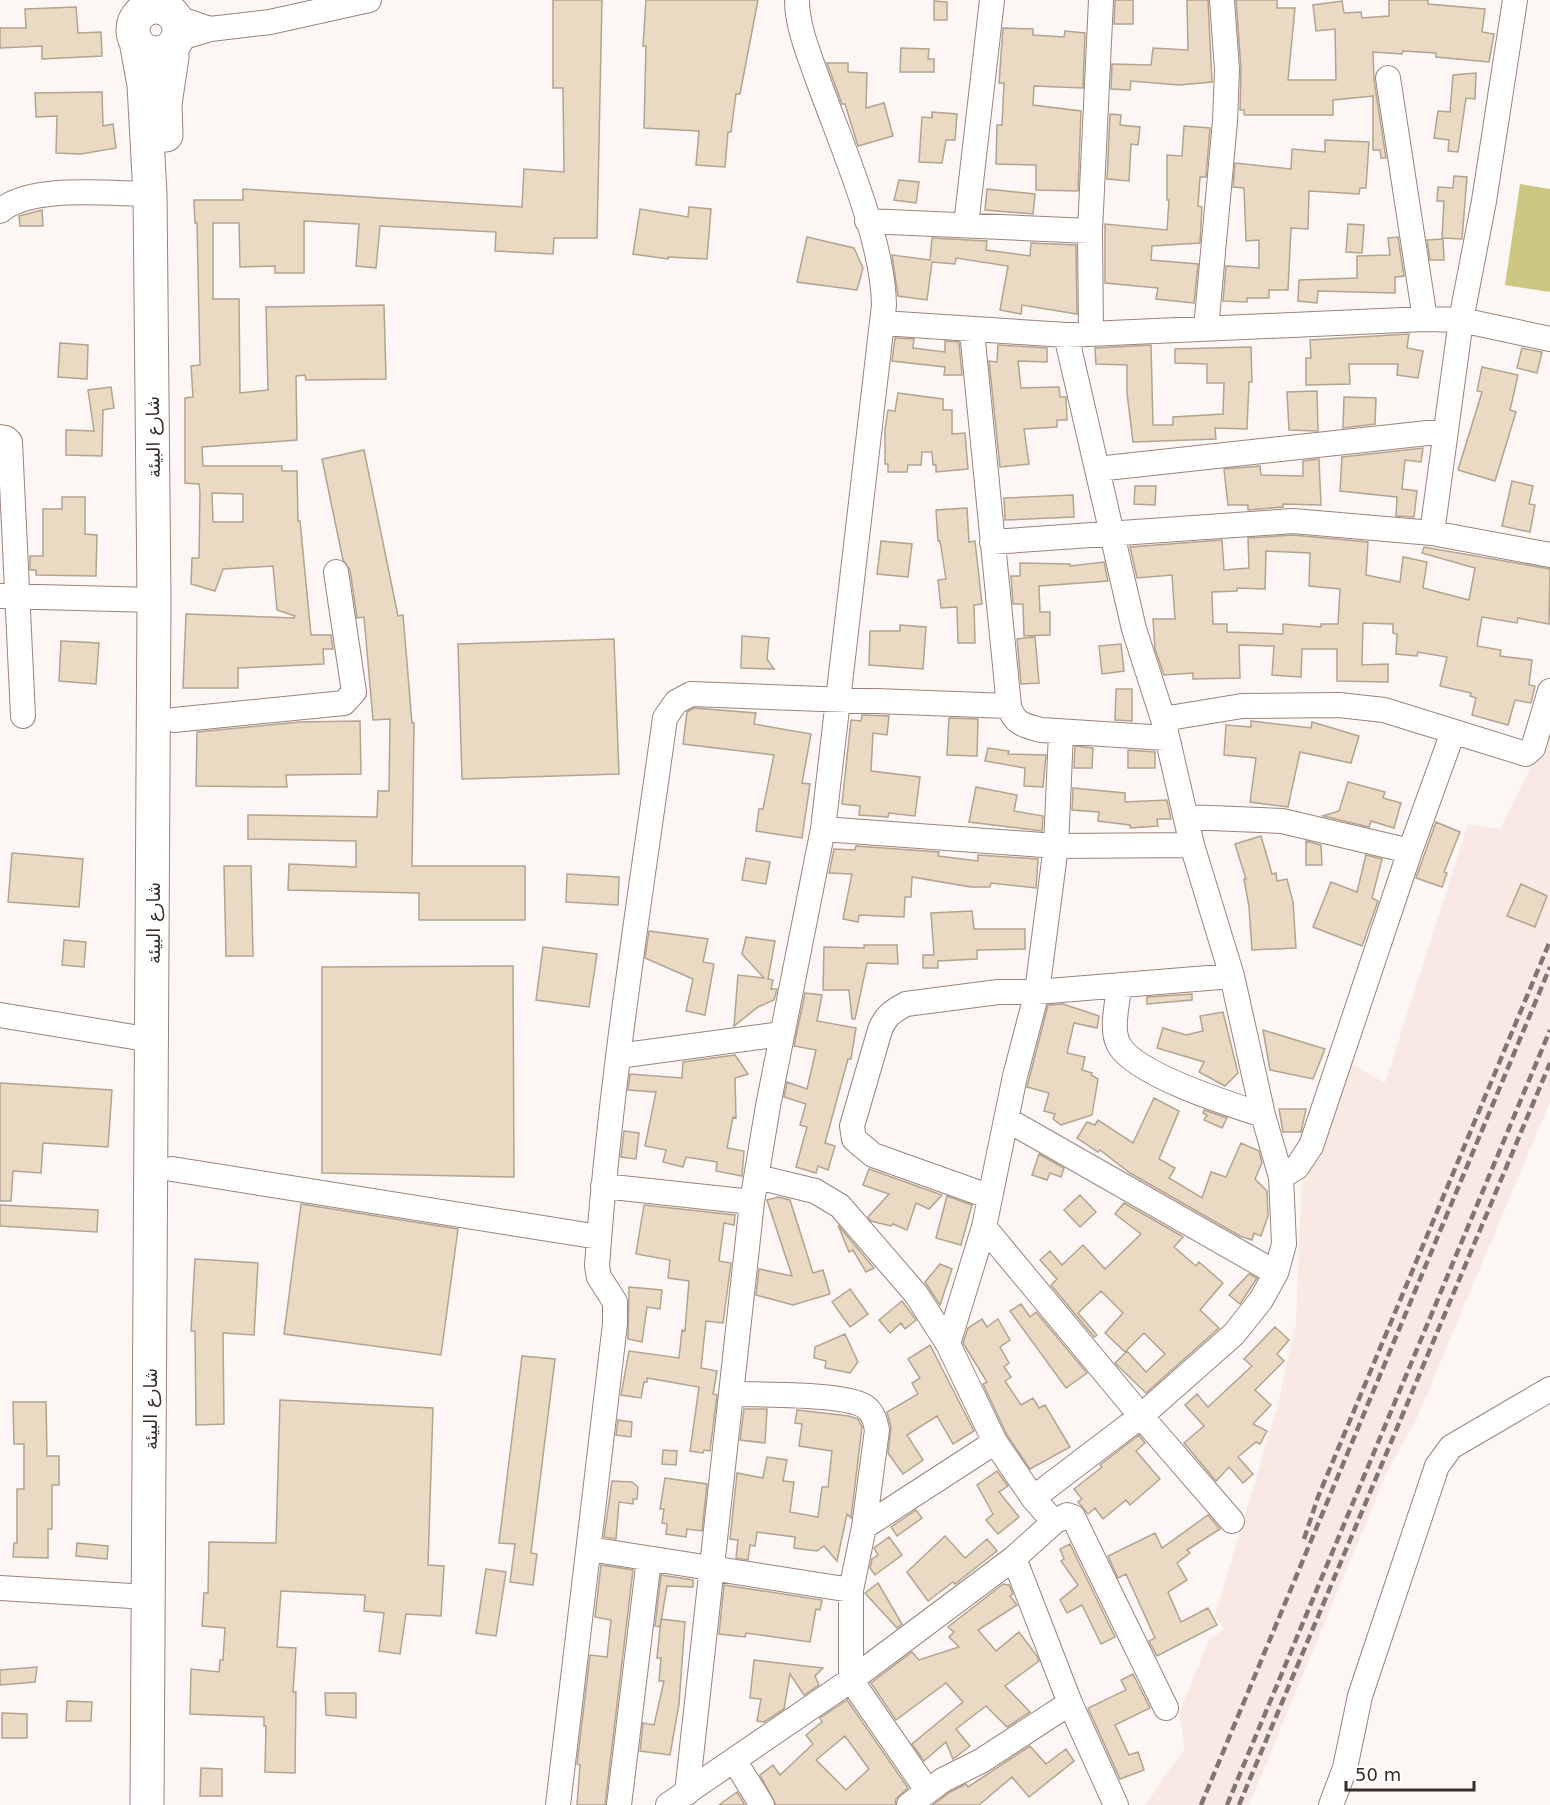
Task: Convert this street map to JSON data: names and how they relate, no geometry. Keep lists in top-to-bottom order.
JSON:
{
  "streets": {
    "highway": ["شارع البيئة"]
  },
  "scale_bar": "50 m"
}
